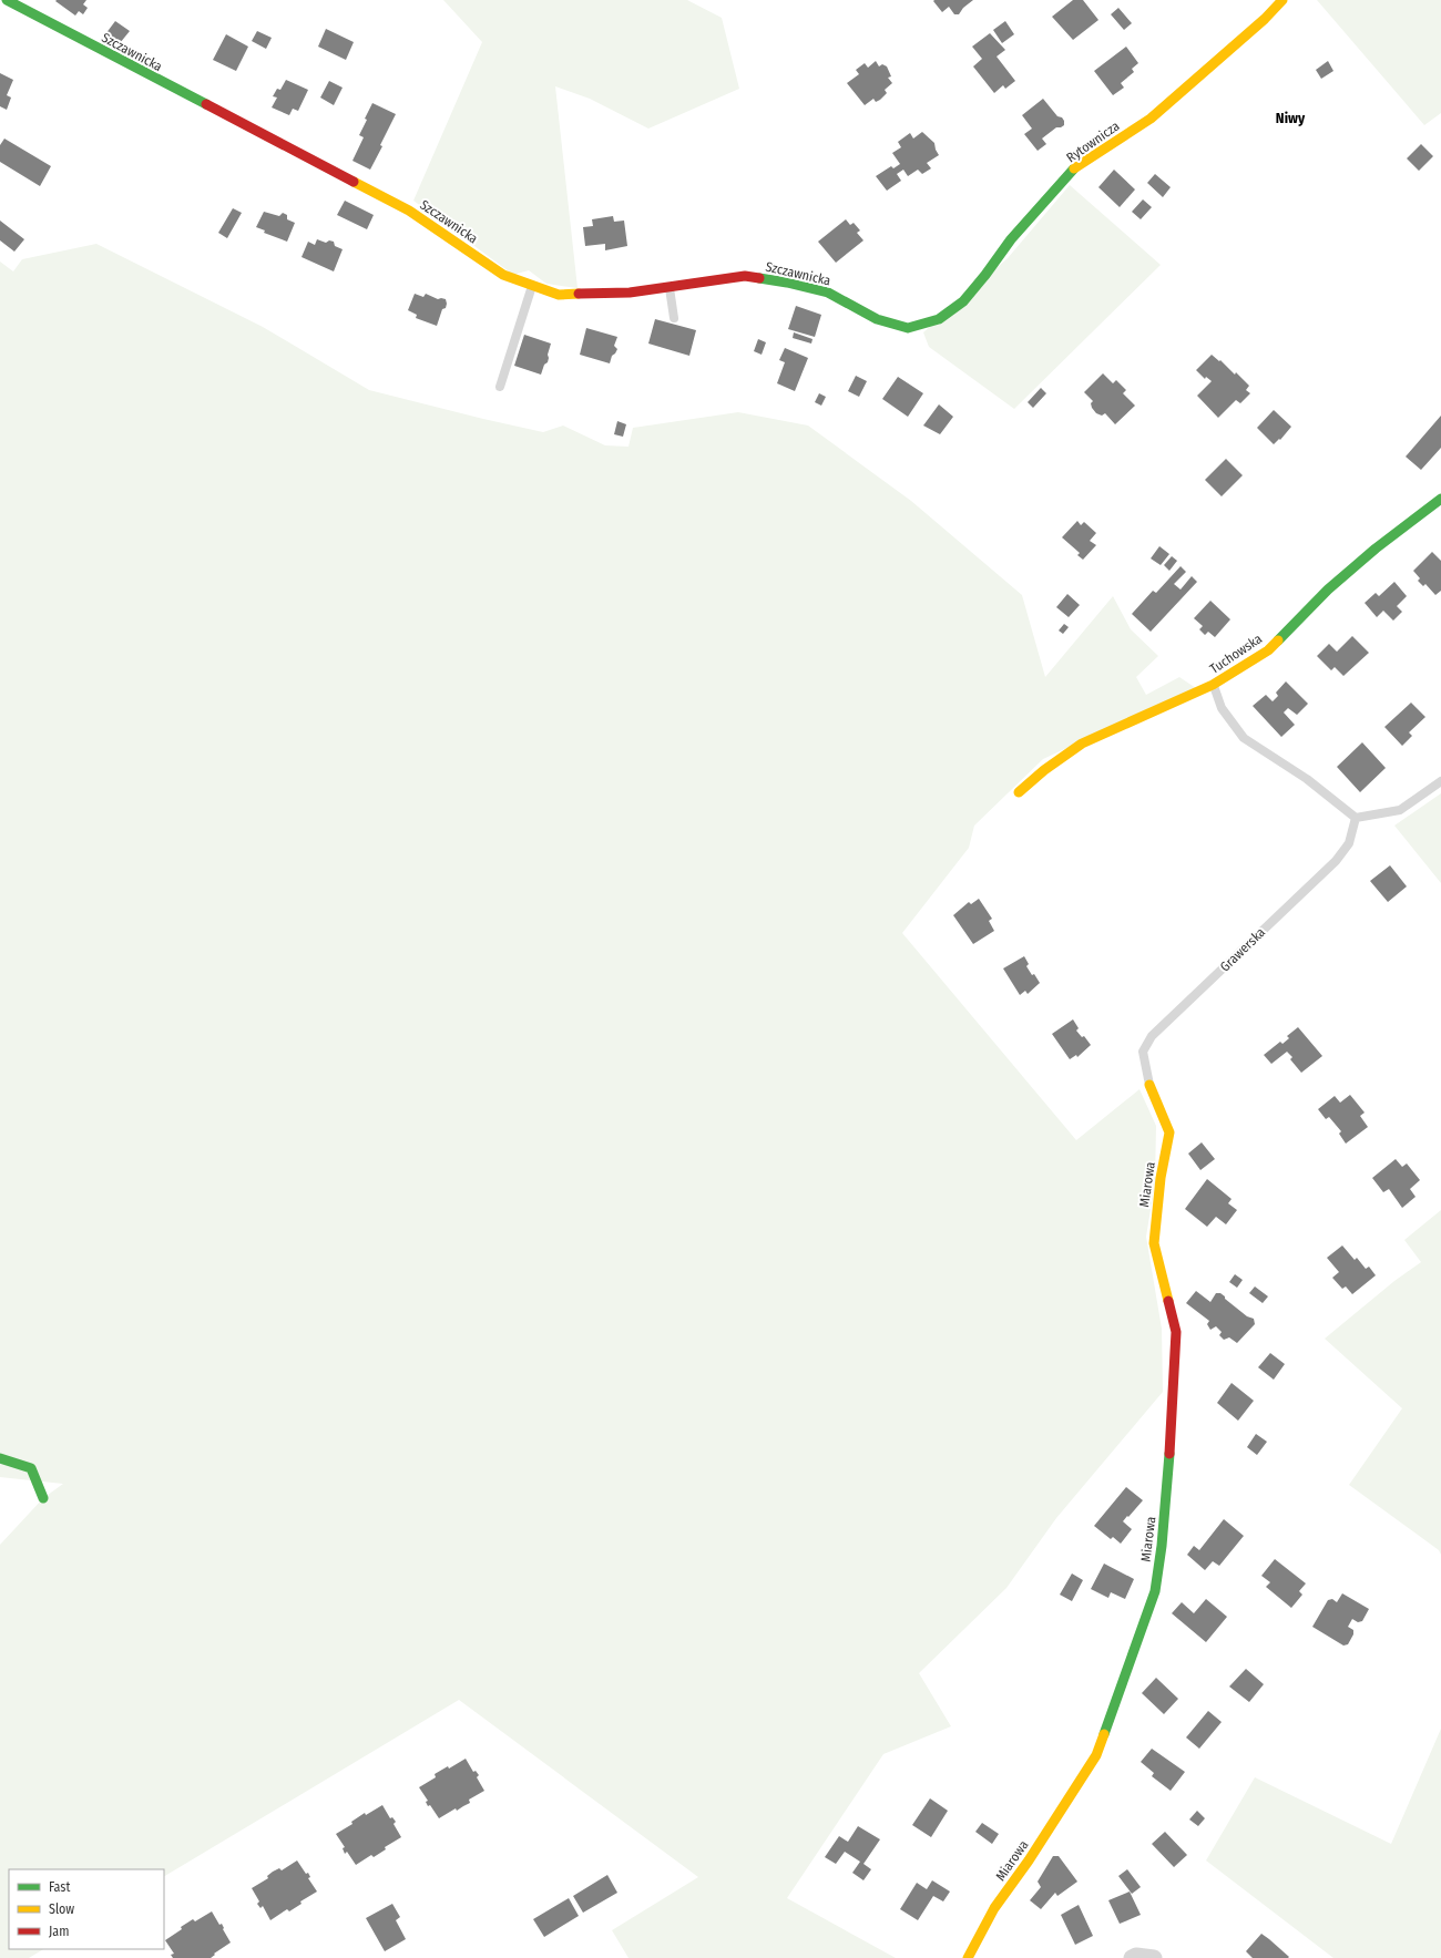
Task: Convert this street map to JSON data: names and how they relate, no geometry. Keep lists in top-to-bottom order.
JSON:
{
  "streets": {
    "street": [
      "Szczawnicka",
      "Rytownicza",
      "Tuchowska",
      "Miarowa"
    ],
    "lane": ["Grawerska"]
  },
  "crossings": [
    ["Szczawnicka", "Rytownicza"],
    ["Grawerska", "Miarowa"]
  ],
  "districts": ["Niwy"],
  "legend": ["Fast", "Slow", "Jam"]
}
